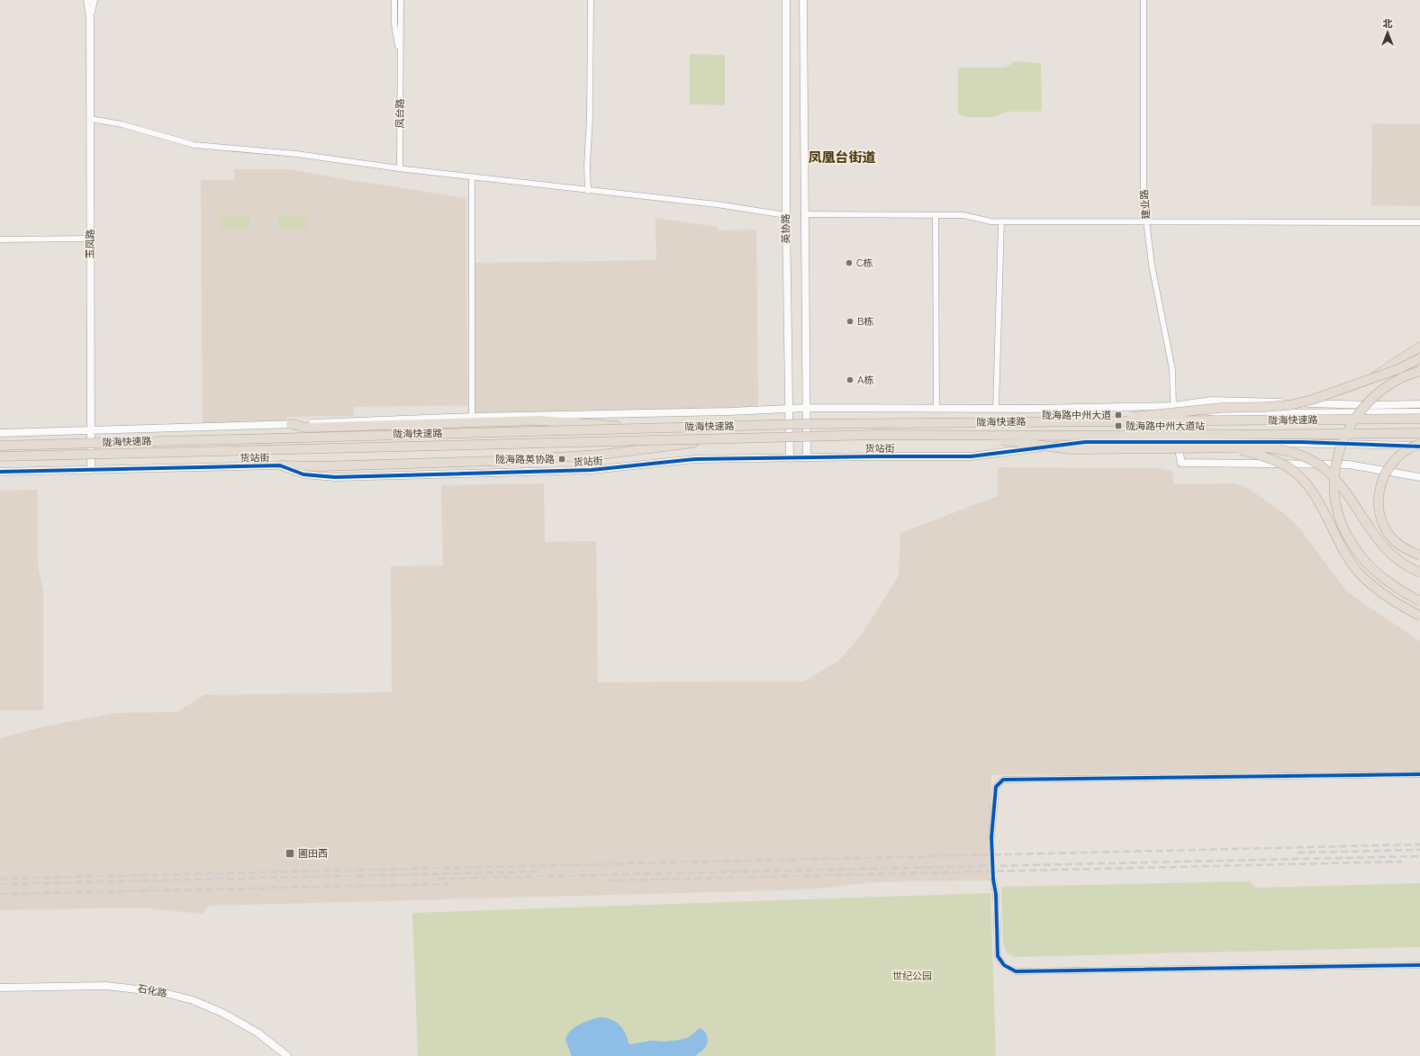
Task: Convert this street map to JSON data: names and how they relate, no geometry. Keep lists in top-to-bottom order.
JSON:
{
  "streets": {
    "highway": ["陇海快速路"],
    "street": [
      "凤台路",
      "建业路",
      "英协路",
      "玉凤路",
      "货站街",
      "石化路"
    ]
  },
  "crossings": [
    ["英协路", "货站街"],
    ["玉凤路", "货站街"]
  ],
  "districts": ["凤凰台街道"],
  "parks": ["世纪公园"],
  "places": {
    "other": ["C栋", "B栋", "A栋"],
    "transit": [
      "陇海路中州大道",
      "陇海路中州大道站",
      "陇海路英协路",
      "圃田西"
    ]
  },
  "north": "top"
}
